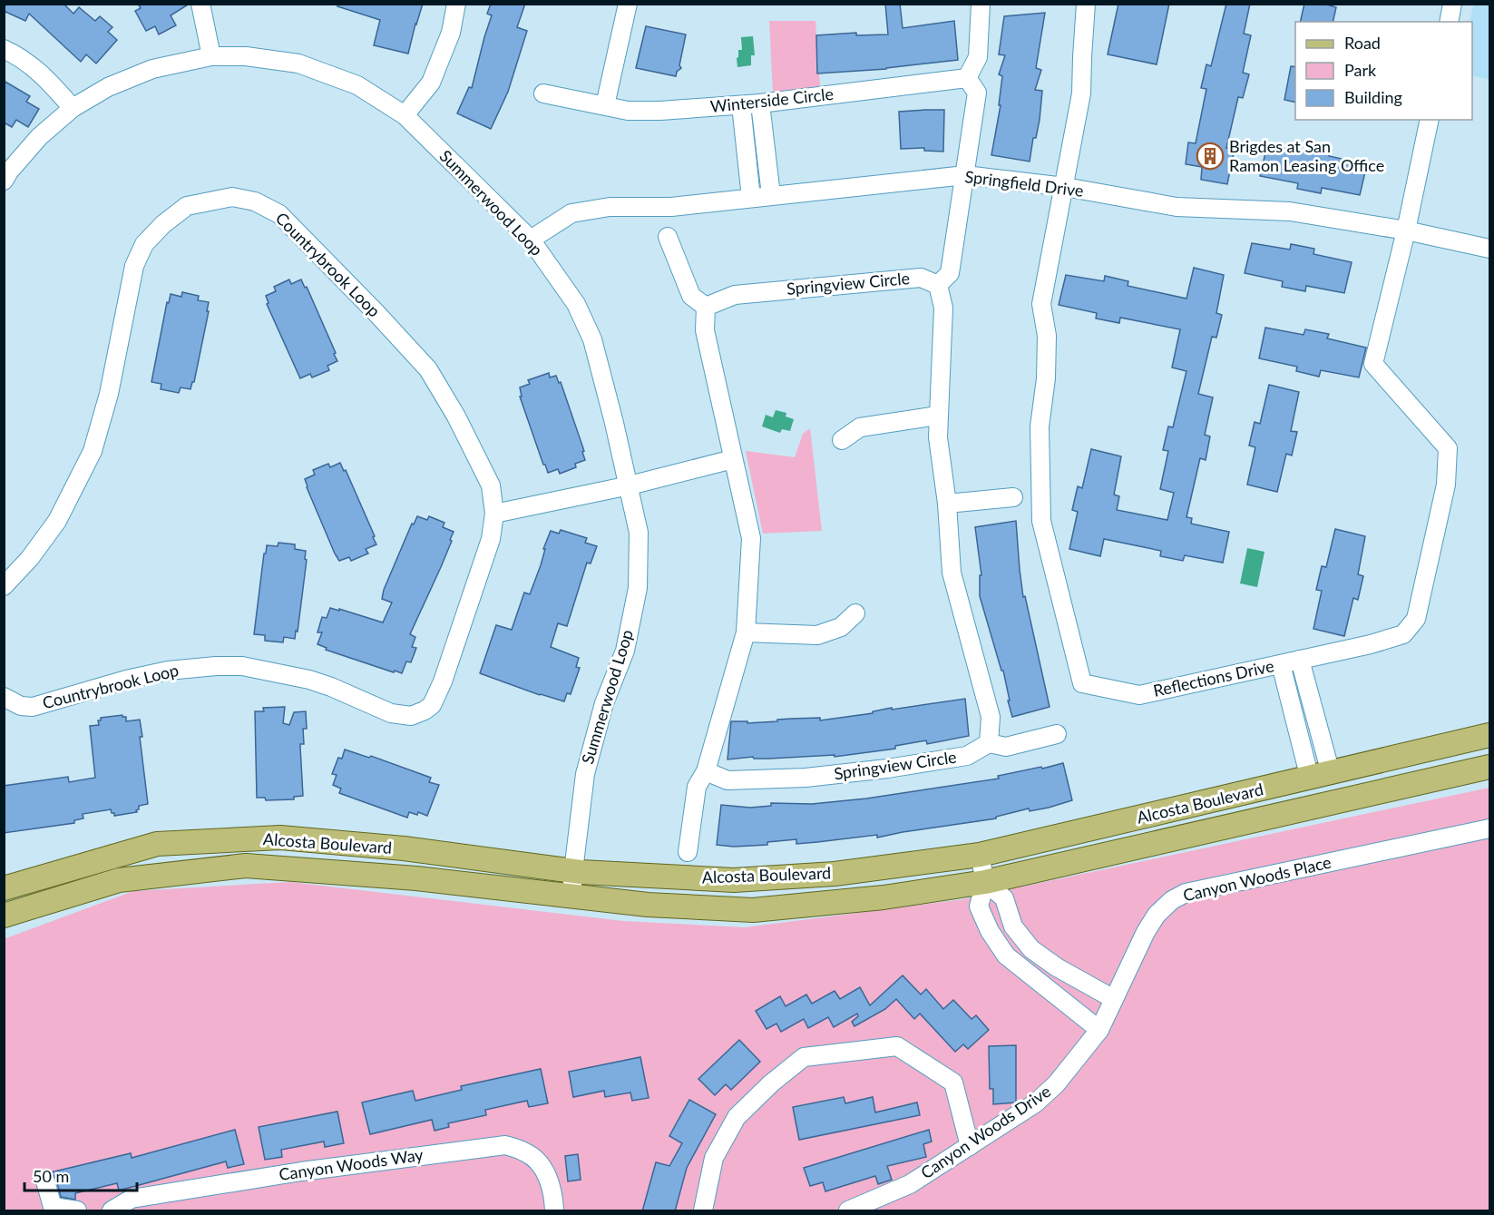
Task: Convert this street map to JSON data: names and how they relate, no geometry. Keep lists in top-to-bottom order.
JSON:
{
  "streets": {
    "main road": ["Alcosta Boulevard"],
    "street": [
      "Winterside Circle",
      "Springfield Drive",
      "Summerwood Loop",
      "Countrybrook Loop",
      "Springview Circle",
      "Reflections Drive",
      "Canyon Woods Place",
      "Canyon Woods Drive",
      "Canyon Woods Way"
    ]
  },
  "crossings": [
    ["Springfield Drive", "Summerwood Loop"],
    ["Springfield Drive", "Reflections Drive"],
    ["Summerwood Loop", "Alcosta Boulevard"],
    ["Canyon Woods Place", "Canyon Woods Drive"]
  ],
  "places": {
    "building": ["Brigdes at San Ramon Leasing Office"]
  },
  "legend": ["Road", "Park", "Building"],
  "scale_bar": "50 m"
}
